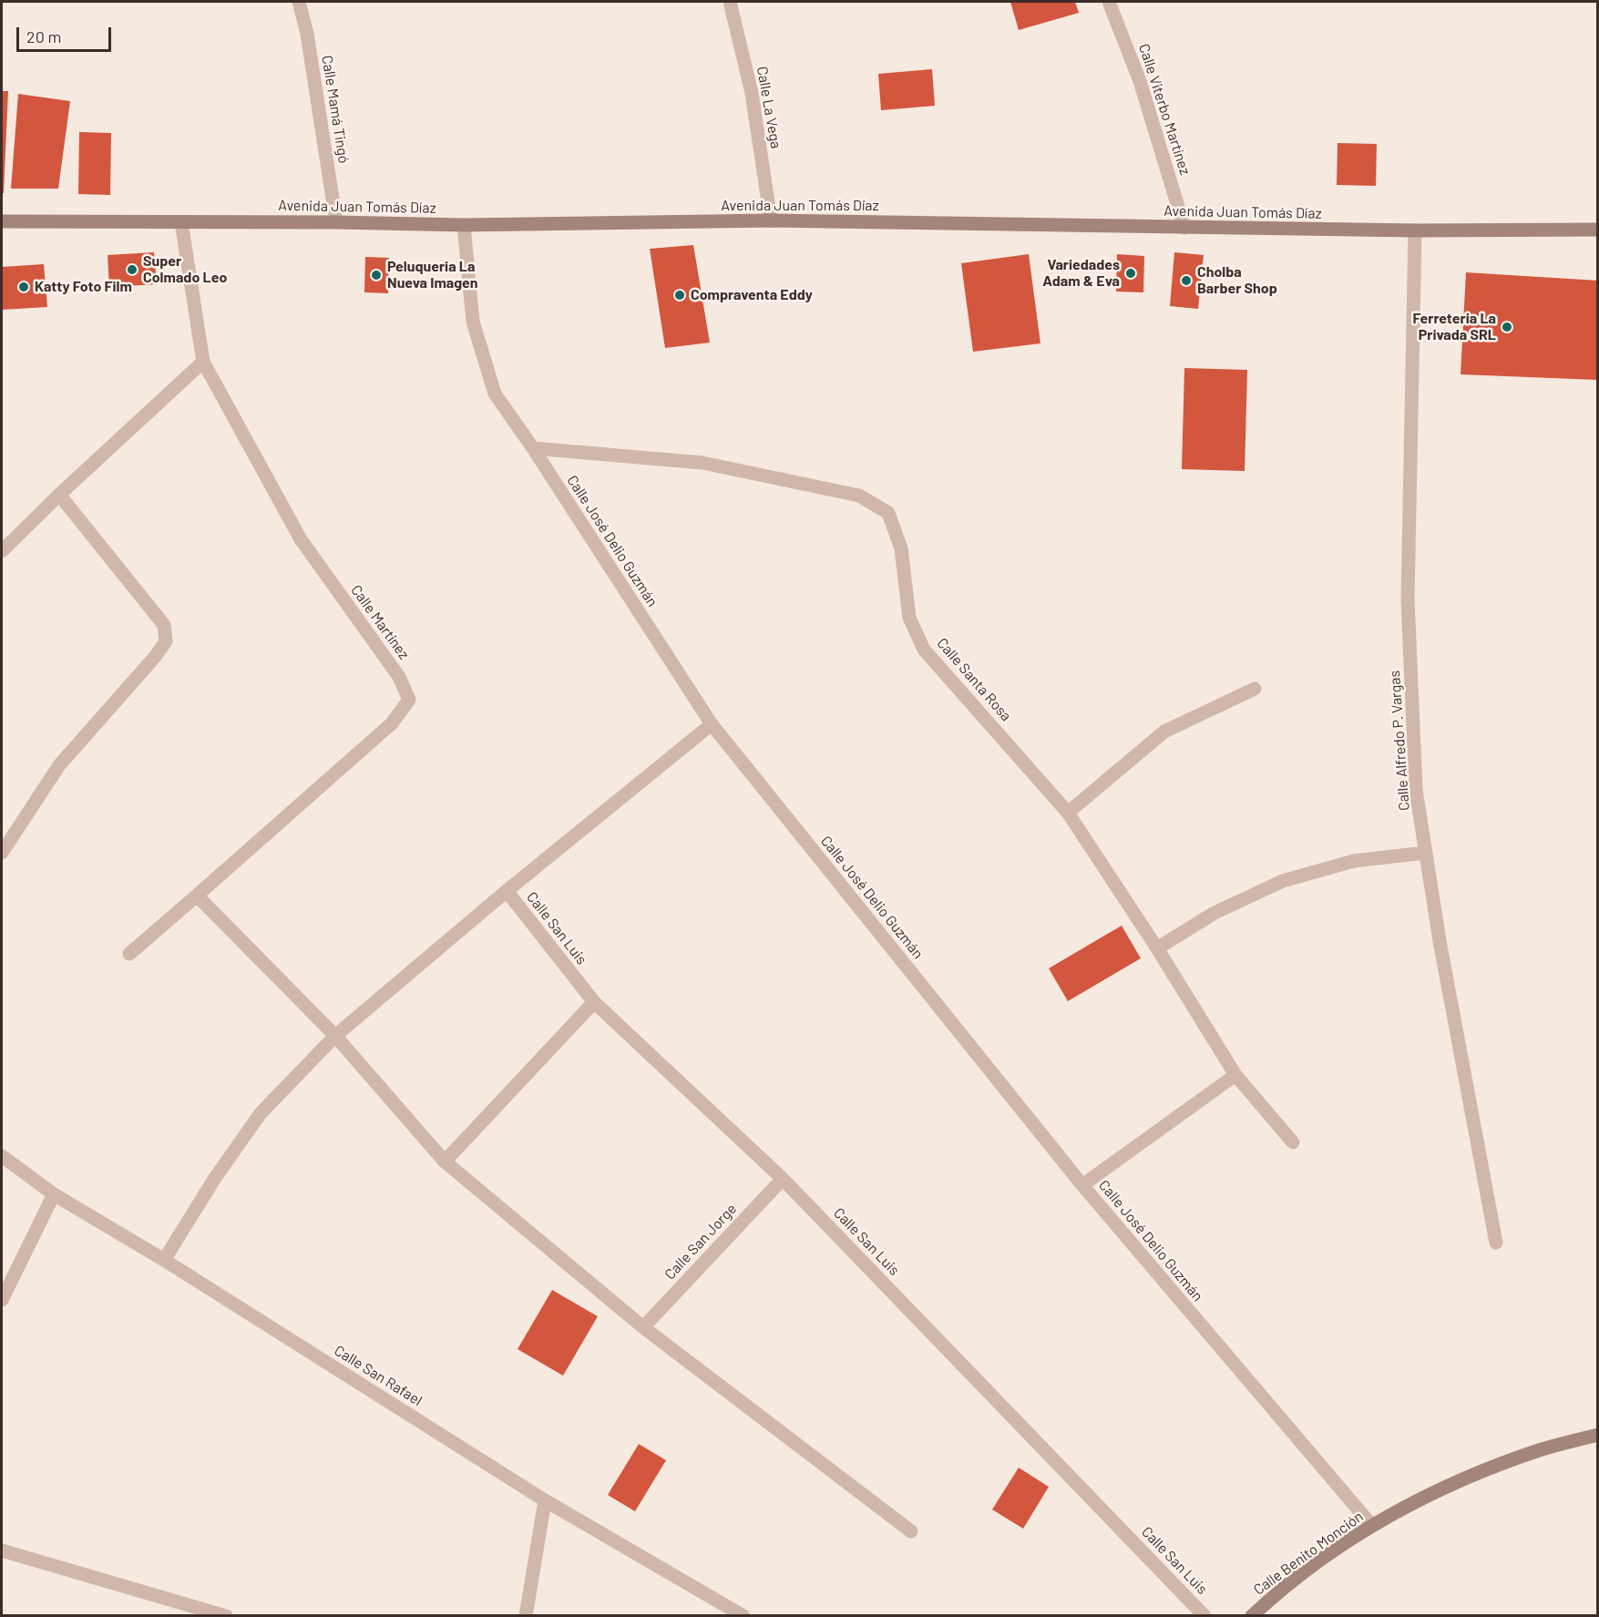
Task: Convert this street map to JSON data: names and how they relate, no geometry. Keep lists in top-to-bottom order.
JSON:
{
  "streets": {
    "street": [
      "Calle La Vega",
      "Calle Mamá Tingó",
      "Calle Viterbo Martínez",
      "Avenida Juan Tomás Díaz",
      "Calle José Delio Guzmán",
      "Calle Martínez",
      "Calle Santa Rosa",
      "Calle Alfredo P. Vargas",
      "Calle San Luis",
      "Calle San Jorge",
      "Calle San Rafael",
      "Calle Benito Monción"
    ]
  },
  "crossings": [
    ["Calle La Vega", "Avenida Juan Tomás Díaz"],
    ["Calle Mamá Tingó", "Avenida Juan Tomás Díaz"],
    ["Calle Viterbo Martínez", "Avenida Juan Tomás Díaz"],
    ["Avenida Juan Tomás Díaz", "Calle José Delio Guzmán"],
    ["Avenida Juan Tomás Díaz", "Calle Martínez"],
    ["Avenida Juan Tomás Díaz", "Calle Alfredo P. Vargas"],
    ["Calle José Delio Guzmán", "Calle Santa Rosa"],
    ["Calle José Delio Guzmán", "Calle Benito Monción"],
    ["Calle San Luis", "Calle San Jorge"]
  ],
  "places": [
    "Super Colmado Leo",
    "Variedades Adam & Eva",
    "Peluqueria La Nueva Imagen",
    "Cholba Barber Shop",
    "Katty Foto Film",
    "Compraventa Eddy",
    "Ferreteria La Privada SRL"
  ],
  "scale_bar": "20 m"
}
